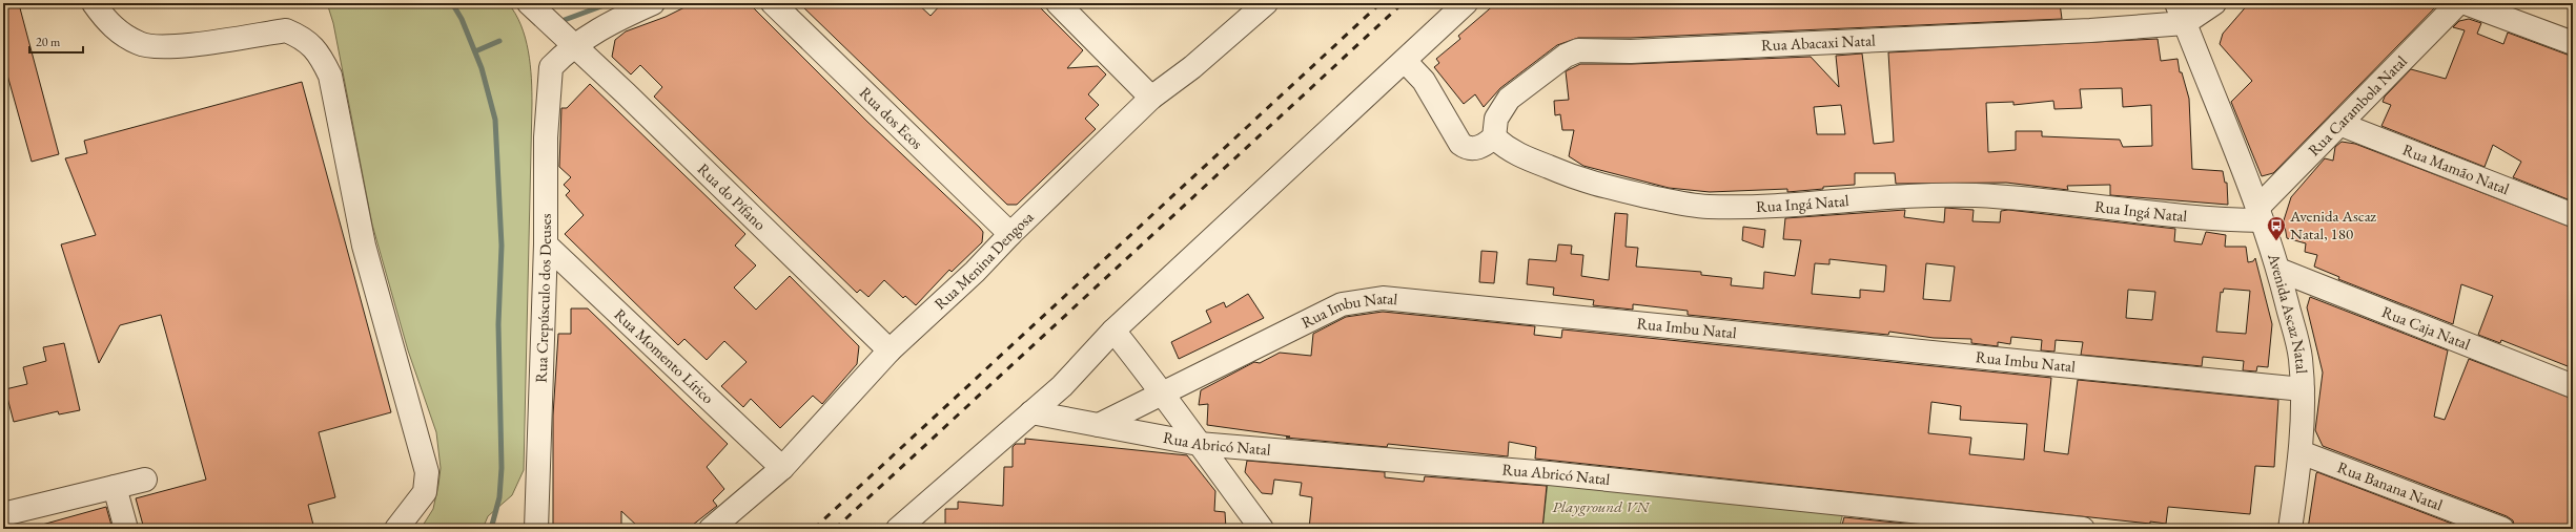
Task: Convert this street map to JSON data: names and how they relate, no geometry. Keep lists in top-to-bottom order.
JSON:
{
  "streets": {
    "street": [
      "Rua Abacaxi Natal",
      "Rua Carambola Natal",
      "Rua dos Ecos",
      "Rua Mamão Natal",
      "Rua do Pífano",
      "Rua Ingá Natal",
      "Rua Menina Dengosa",
      "Rua Crepúsculo dos Deuses",
      "Rua Imbu Natal",
      "Avenida Ascaz Natal",
      "Rua Caja Natal",
      "Rua Momento Lírico",
      "Rua Abricó Natal",
      "Rua Banana Natal"
    ]
  },
  "crossings": [
    ["Rua Abacaxi Natal", "Rua Ingá Natal"],
    ["Rua Abacaxi Natal", "Avenida Ascaz Natal"],
    ["Rua Carambola Natal", "Rua Mamão Natal"],
    ["Rua Carambola Natal", "Rua Ingá Natal"],
    ["Rua Carambola Natal", "Avenida Ascaz Natal"],
    ["Rua dos Ecos", "Rua Menina Dengosa"],
    ["Rua do Pífano", "Rua Menina Dengosa"],
    ["Rua do Pífano", "Rua Crepúsculo dos Deuses"],
    ["Rua Ingá Natal", "Avenida Ascaz Natal"],
    ["Rua Menina Dengosa", "Rua Momento Lírico"],
    ["Rua Crepúsculo dos Deuses", "Rua Momento Lírico"],
    ["Rua Imbu Natal", "Avenida Ascaz Natal"],
    ["Rua Imbu Natal", "Rua Abricó Natal"],
    ["Avenida Ascaz Natal", "Rua Caja Natal"],
    ["Avenida Ascaz Natal", "Rua Banana Natal"]
  ],
  "parks": ["Playground VN"],
  "places": {
    "bus stop": ["Avenida Ascaz Natal, 180"]
  },
  "scale_bar": "20 m"
}
